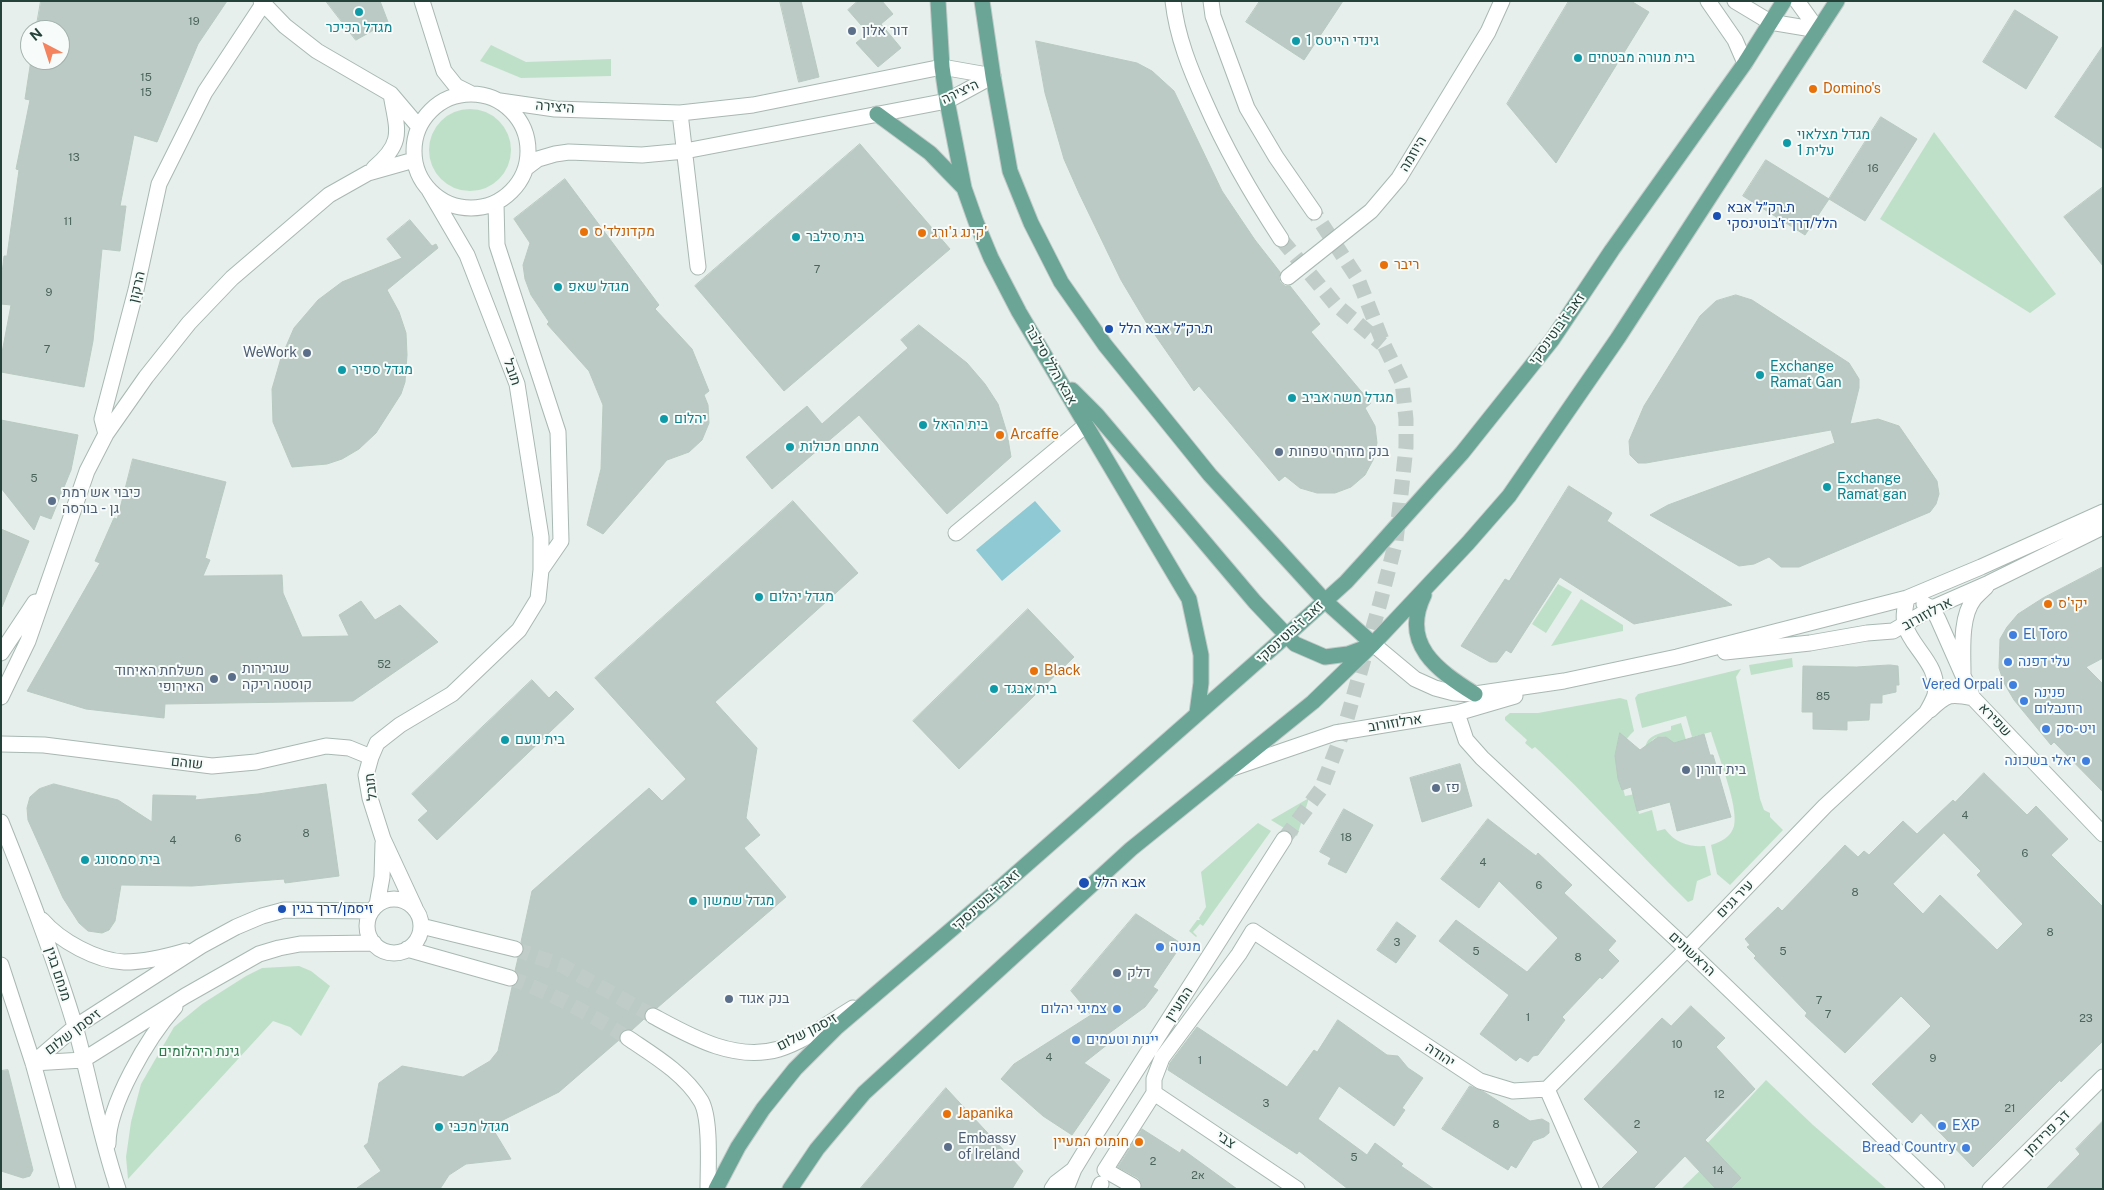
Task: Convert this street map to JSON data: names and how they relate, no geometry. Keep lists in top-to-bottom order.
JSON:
{
  "streets": {
    "main road": ["זאב ז'בוטינסקי", "אבא הלל סילבר"],
    "street": [
      "היצירה",
      "היוזמה",
      "הרקון",
      "תובל",
      "ארלוזורוב",
      "שפירא",
      "שוהם",
      "עיר גנים",
      "הראשונים",
      "מנחם בגין",
      "המעיין",
      "זיסמן שלום",
      "יהודה",
      "דב פרידמן",
      "צבי"
    ]
  },
  "crossings": [
    ["היצירה", "אבא הלל סילבר"],
    ["היצירה", "תובל"],
    ["זאב ז'בוטינסקי", "אבא הלל סילבר"],
    ["זאב ז'בוטינסקי", "זיסמן שלום"],
    ["תובל", "שוהם"],
    ["תובל", "זיסמן שלום"],
    ["ארלוזורוב", "שפירא"],
    ["ארלוזורוב", "עיר גנים"],
    ["ארלוזורוב", "הראשונים"],
    ["שפירא", "עיר גנים"],
    ["עיר גנים", "הראשונים"],
    ["עיר גנים", "יהודה"],
    ["מנחם בגין", "זיסמן שלום"],
    ["המעיין", "יהודה"],
    ["המעיין", "צבי"]
  ],
  "parks": ["גינת היהלומים"],
  "places": [
    "מגדל הכיכר",
    "דור אלון",
    "גינדי הייטס 1",
    "בית מנורה מבטחים",
    "Domino's",
    "מגדל מצלאוי עלית 1",
    "ת.רק״ל אבא הלל/דרך ז׳בוטינסקי",
    "מקדונלד'ס",
    "קינג ג'ורג'",
    "בית סילבר",
    "ריבר",
    "מגדל שאפ",
    "ת.רק״ל אבא הלל",
    "WeWork",
    "מגדל ספיר",
    "Exchange Ramat Gan",
    "מגדל משה אביב",
    "יהלום",
    "בית הראל",
    "Arcaffe",
    "מתחם מכולות",
    "בנק מזרחי טפחות",
    "Exchange Ramat gan",
    "כיבוי אש רמת גן - בורסה",
    "מגדל יהלום",
    "יקי'ס",
    "El Toro",
    "עלי דפנה",
    "Black",
    "שגרירות קוסטה ריקה",
    "משלחת האיחוד האירופי",
    "Vered Orpali",
    "בית אבגד",
    "פנינה רוזנבלום",
    "ויט-סק",
    "בית נועם",
    "יאלי בשכונה",
    "בית דורון",
    "פז",
    "בית סמסונג",
    "אבא הלל",
    "מגדל שמשון",
    "זיסמן/דרך בגין",
    "מנטה",
    "דלק",
    "בנק אגוד",
    "צמיגי יהלום",
    "יינות וטעמים",
    "Japanika",
    "EXP",
    "מגדל מכבי",
    "חומוס המעיין",
    "Embassy of Ireland",
    "Bread Country"
  ],
  "house_numbers": [
    "19",
    "15",
    "15",
    "13",
    "16",
    "11",
    "7",
    "9",
    "7",
    "5",
    "52",
    "85",
    "4",
    "8",
    "18",
    "6",
    "4",
    "6",
    "4",
    "6",
    "8",
    "8",
    "3",
    "5",
    "5",
    "8",
    "7",
    "7",
    "1",
    "23",
    "10",
    "4",
    "9",
    "1",
    "12",
    "3",
    "21",
    "8",
    "2",
    "5",
    "2",
    "14",
    "2א"
  ],
  "north": "top left"
}
